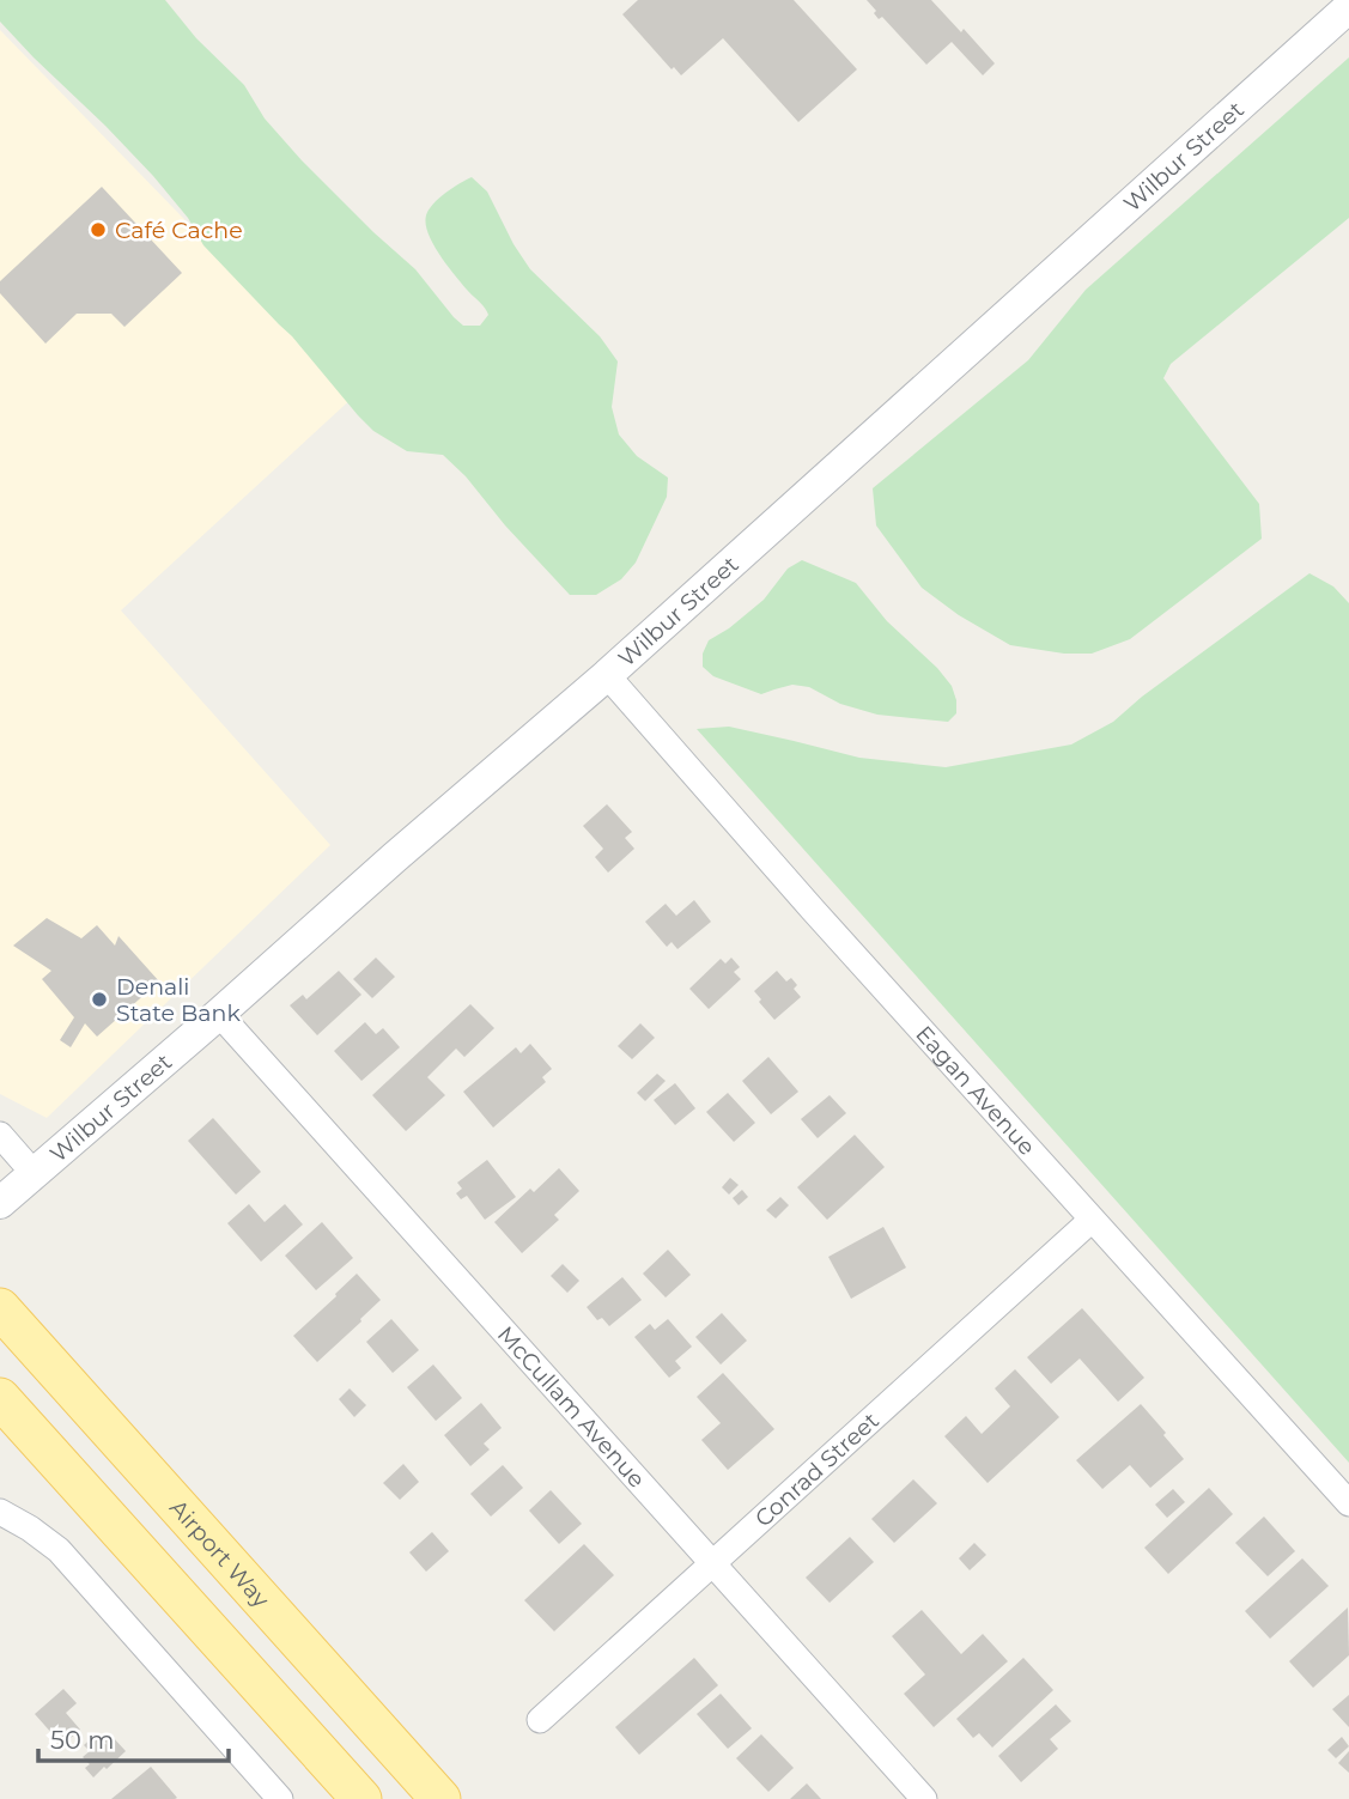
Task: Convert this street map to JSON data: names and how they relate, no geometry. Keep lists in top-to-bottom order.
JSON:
{
  "streets": {
    "main road": ["Airport Way"],
    "street": [
      "Wilbur Street",
      "Eagan Avenue",
      "McCullam Avenue",
      "Conrad Street"
    ]
  },
  "crossings": [
    ["Wilbur Street", "Eagan Avenue"],
    ["Wilbur Street", "McCullam Avenue"],
    ["Eagan Avenue", "Conrad Street"],
    ["McCullam Avenue", "Conrad Street"]
  ],
  "places": ["Café Cache", "Denali State Bank"],
  "scale_bar": "50 m"
}
